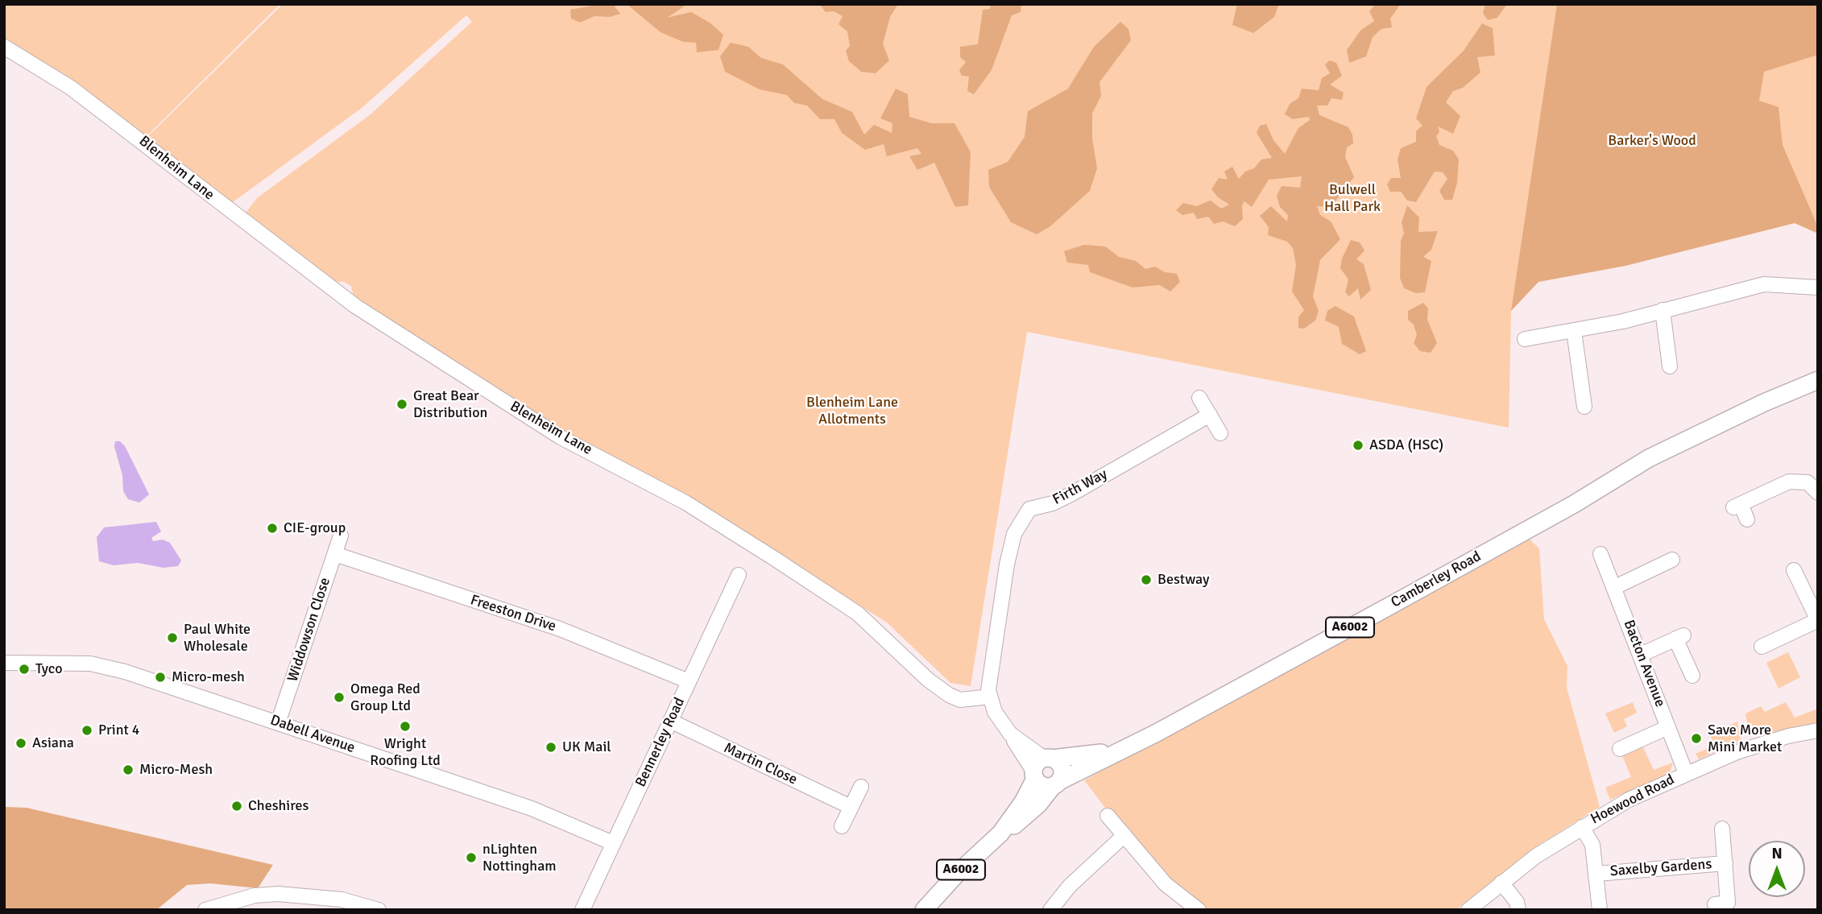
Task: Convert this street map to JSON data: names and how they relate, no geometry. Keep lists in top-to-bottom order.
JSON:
{
  "streets": {
    "main road": ["Camberley Road", "A6002"],
    "street": [
      "Blenheim Lane",
      "Firth Way",
      "Freeston Drive",
      "Widdowson Close",
      "Bacton Avenue",
      "Dabell Avenue",
      "Bennerley Road",
      "Martin Close",
      "Hoewood Road",
      "Saxelby Gardens"
    ]
  },
  "crossings": [
    ["Blenheim Lane", "Firth Way"],
    ["Freeston Drive", "Widdowson Close"],
    ["Freeston Drive", "Bennerley Road"],
    ["Widdowson Close", "Dabell Avenue"],
    ["Bacton Avenue", "Hoewood Road"],
    ["Dabell Avenue", "Bennerley Road"],
    ["Bennerley Road", "Martin Close"]
  ],
  "parks": ["Barker's Wood", "Bulwell Hall Park", "Blenheim Lane Allotments"],
  "places": [
    "Great Bear Distribution",
    "ASDA (HSC)",
    "CIE-group",
    "Bestway",
    "Paul White Wholesale",
    "Tyco",
    "Micro-mesh",
    "Omega Red Group Ltd",
    "Wright Roofing Ltd",
    "Print 4",
    "Save More Mini Market",
    "Asiana",
    "UK Mail",
    "Micro-Mesh",
    "Cheshires",
    "nLighten Nottingham"
  ],
  "north": "top"
}
